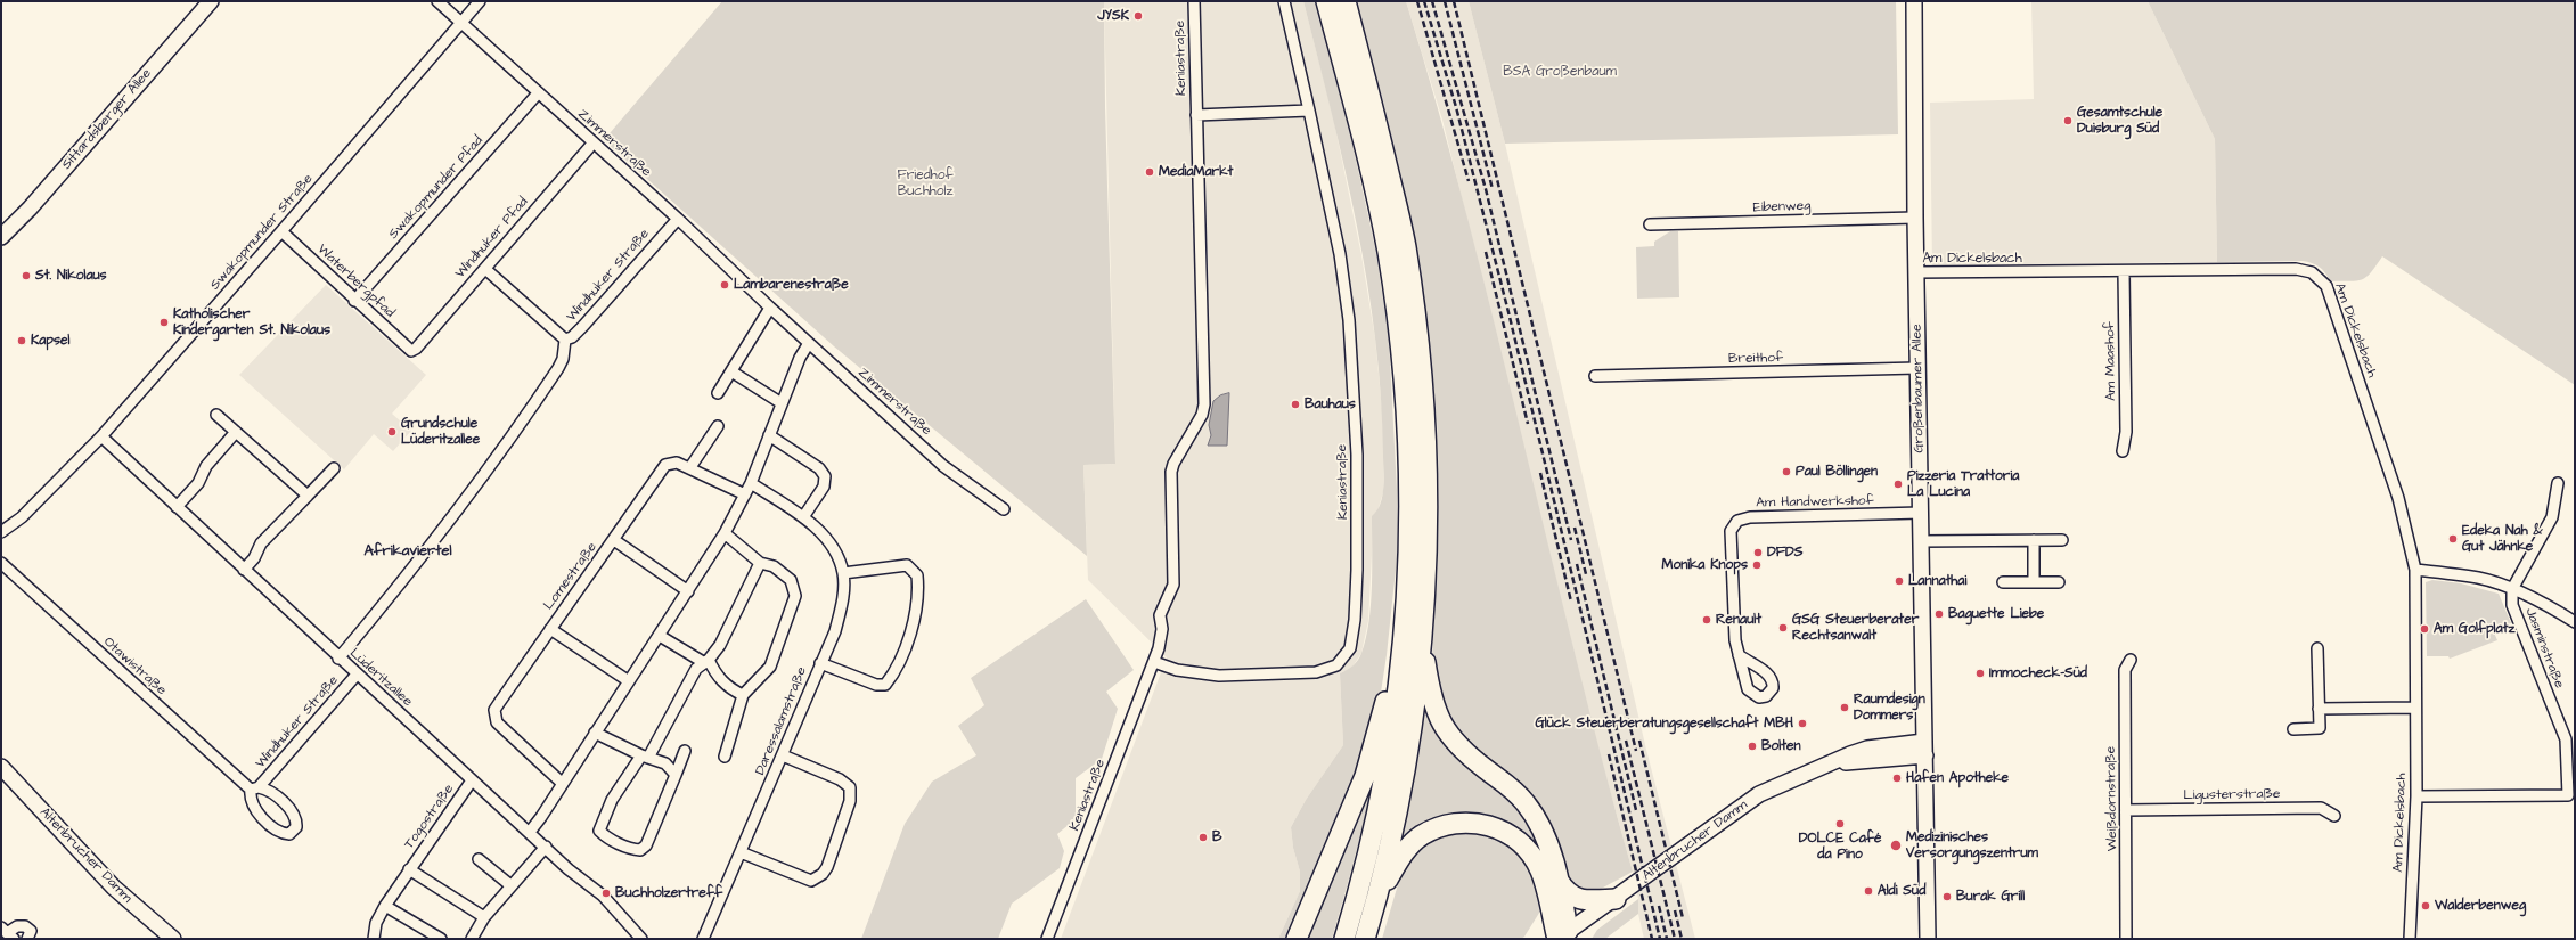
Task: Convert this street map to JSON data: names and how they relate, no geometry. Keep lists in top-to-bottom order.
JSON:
{
  "streets": {
    "main road": ["Sittardsberger Allee", "Großenbaumer Allee", "Altenbrucher Damm"],
    "street": [
      "Keniastraße",
      "Zimmerstraße",
      "Swakopmunder Pfad",
      "Eibenweg",
      "Swakopmunder Straße",
      "Windhuker Pfad",
      "Am Dickelsbach",
      "Windhuker Straße",
      "Waterbergpfad",
      "Breithof",
      "Am Maashof",
      "Am Handwerkshof",
      "Lomestraße",
      "Jasminstraße",
      "Otawistraße",
      "Lüderitzallee",
      "Daressalamstraße",
      "Ligusterstraße",
      "Weißdornstraße",
      "Togostraße"
    ]
  },
  "crossings": [
    ["Zimmerstraße", "Swakopmunder Pfad"],
    ["Zimmerstraße", "Swakopmunder Straße"],
    ["Zimmerstraße", "Windhuker Pfad"],
    ["Zimmerstraße", "Windhuker Straße"],
    ["Swakopmunder Pfad", "Waterbergpfad"],
    ["Eibenweg", "Großenbaumer Allee"],
    ["Swakopmunder Straße", "Waterbergpfad"],
    ["Swakopmunder Straße", "Lüderitzallee"],
    ["Windhuker Pfad", "Waterbergpfad"],
    ["Am Dickelsbach", "Am Maashof"],
    ["Am Dickelsbach", "Großenbaumer Allee"],
    ["Am Dickelsbach", "Jasminstraße"],
    ["Windhuker Straße", "Otawistraße"],
    ["Windhuker Straße", "Lüderitzallee"],
    ["Breithof", "Großenbaumer Allee"],
    ["Großenbaumer Allee", "Am Handwerkshof"],
    ["Großenbaumer Allee", "Altenbrucher Damm"],
    ["Lüderitzallee", "Togostraße"],
    ["Ligusterstraße", "Weißdornstraße"]
  ],
  "districts": ["Afrikaviertel"],
  "parks": ["BSA Großenbaum", "Friedhof Buchholz"],
  "places": [
    "JYSK",
    "Gesamtschule Duisburg Süd",
    "MediaMarkt",
    "St. Nikolaus",
    "Lambarenestraße",
    "Katholischer Kindergarten St. Nikolaus",
    "Kapsel",
    "Bauhaus",
    "Grundschule Lüderitzallee",
    "Paul Böllingen",
    "Pizzeria Trattoria La Lucina",
    "Edeka Nah & Gut Jähnke",
    "DFDS",
    "Monika Knops",
    "Lannathai",
    "Baguette Liebe",
    "Renault",
    "GSG Steuerberater Rechtsanwalt",
    "Am Golfplatz",
    "Immocheck-Süd",
    "Raumdesign Dommers",
    "Glück Steuerberatungsgesellschaft MBH",
    "Bolten",
    "Hafen Apotheke",
    "DOLCE Café da Pino",
    "B",
    "Medizinisches Versorgungszentrum",
    "Aldi Süd",
    "Buchholzertreff",
    "Burak Grill",
    "Walderbenweg"
  ]
}
